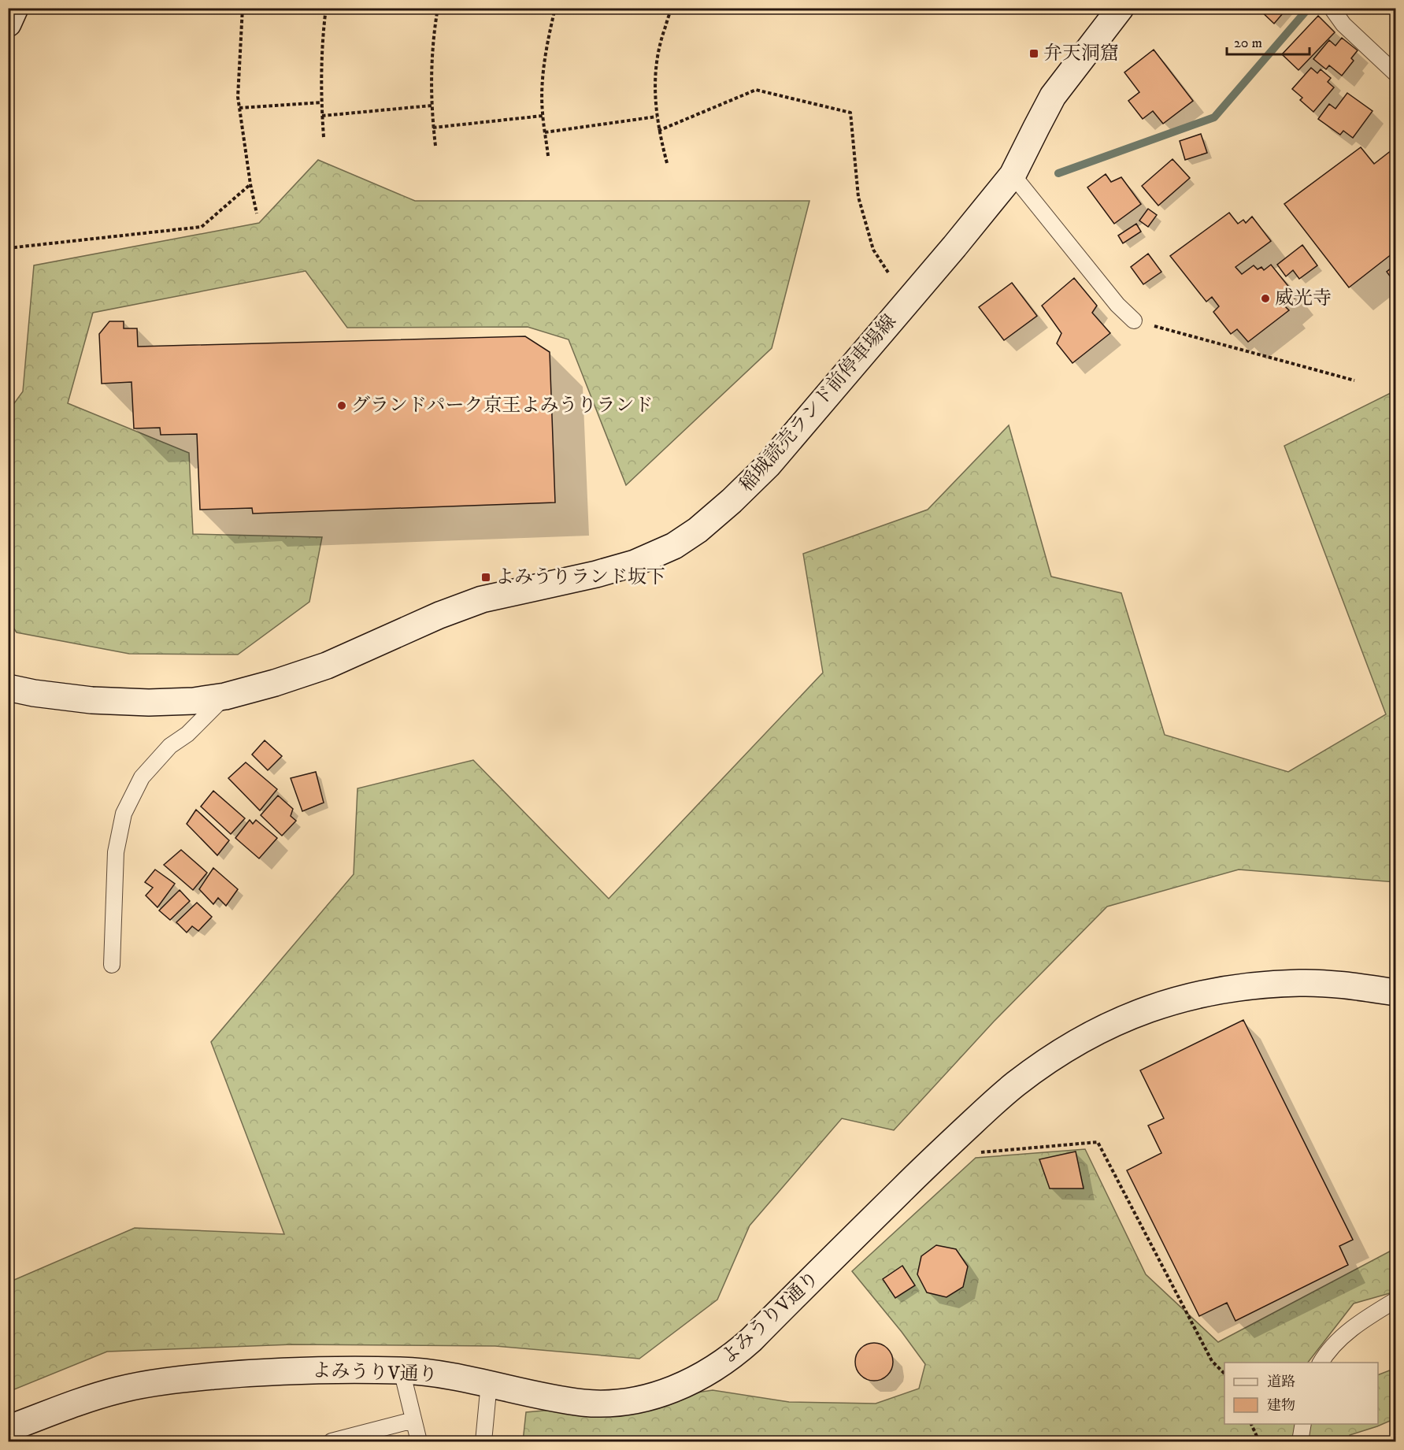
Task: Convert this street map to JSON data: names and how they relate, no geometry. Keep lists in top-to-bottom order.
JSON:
{
  "streets": {
    "street": ["稲城読売ランド前停車場線", "よみうりV通り"]
  },
  "places": {
    "transit": ["弁天洞窟", "よみうりランド坂下"],
    "other": ["威光寺", "グランドパーク京王よみうりランド"]
  },
  "legend": ["道路", "建物"],
  "scale_bar": "20 m"
}
